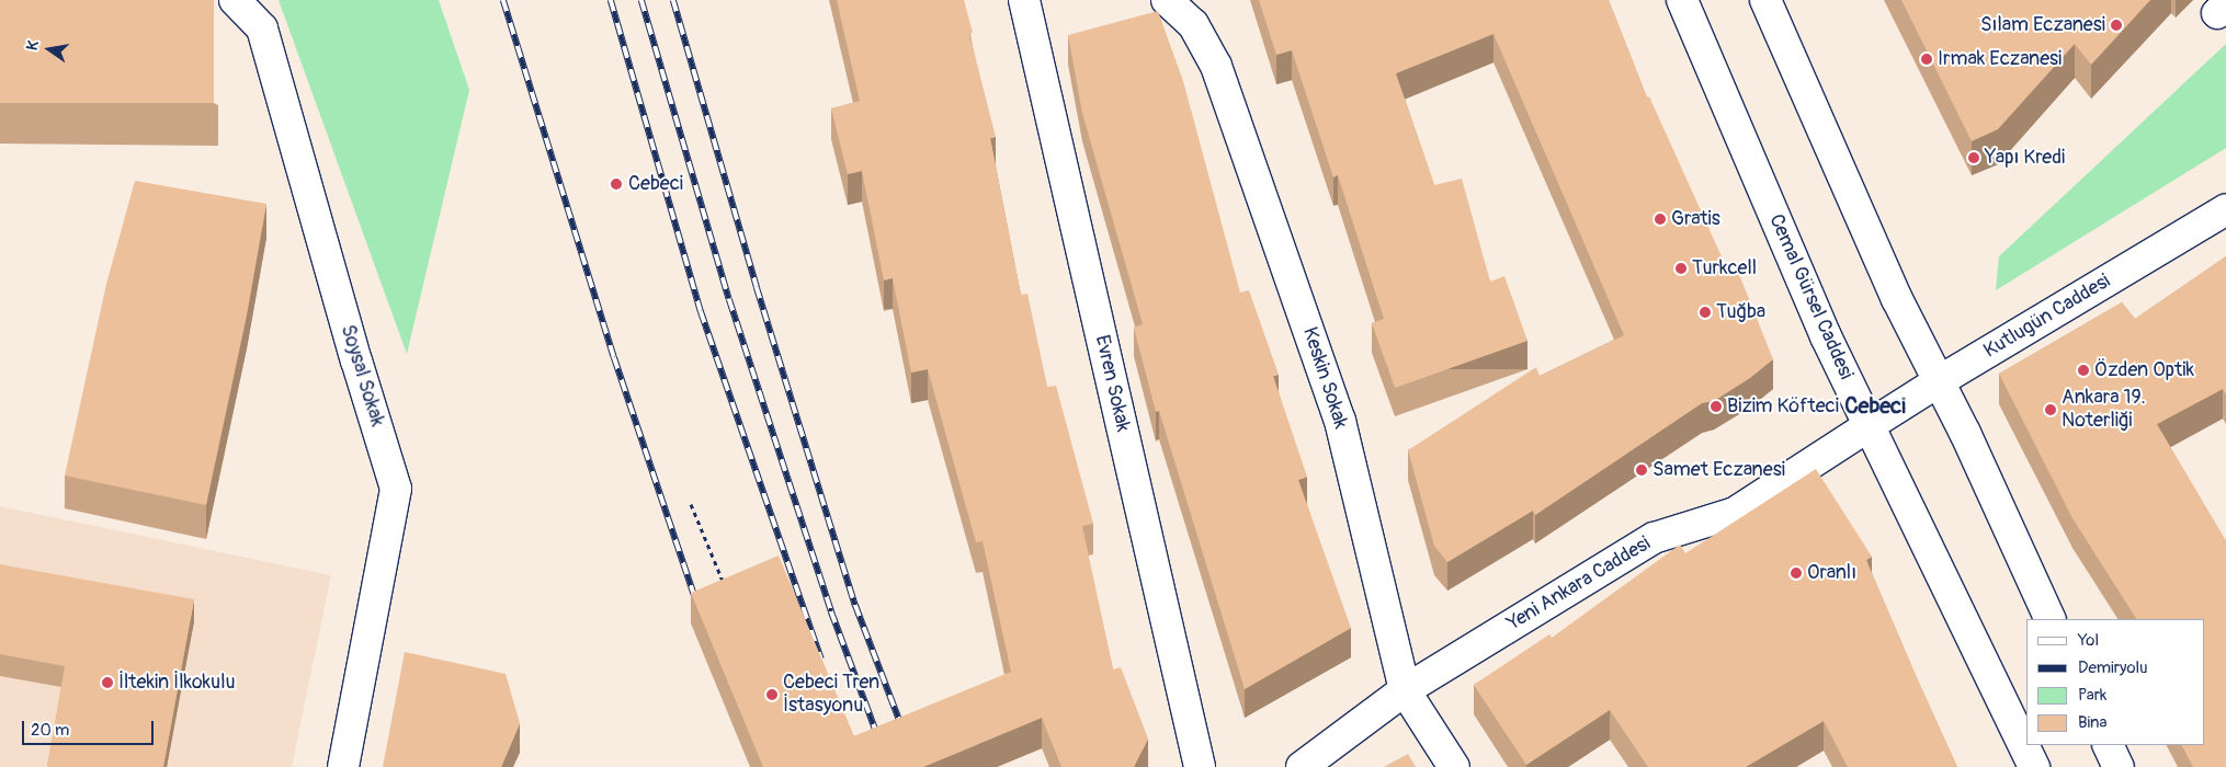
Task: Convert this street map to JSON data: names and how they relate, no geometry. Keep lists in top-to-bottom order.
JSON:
{
  "streets": {
    "street": [
      "Cemal Gürsel Caddesi",
      "Kutlugün Caddesi",
      "Soysal Sokak",
      "Keskin Sokak",
      "Evren Sokak",
      "Yeni Ankara Caddesi"
    ]
  },
  "crossings": [
    ["Cemal Gürsel Caddesi", "Kutlugün Caddesi"],
    ["Cemal Gürsel Caddesi", "Yeni Ankara Caddesi"],
    ["Kutlugün Caddesi", "Yeni Ankara Caddesi"],
    ["Keskin Sokak", "Yeni Ankara Caddesi"]
  ],
  "districts": ["Cebeci"],
  "places": [
    "Sılam Eczanesi",
    "Irmak Eczanesi",
    "Yapı Kredi",
    "Cebeci",
    "Gratis",
    "Turkcell",
    "Tuğba",
    "Özden Optik",
    "Bizim Köfteci",
    "Ankara 19. Noterliği",
    "Samet Eczanesi",
    "Oranlı",
    "İltekin İlkokulu",
    "Cebeci Tren İstasyonu"
  ],
  "legend": [
    "Yol",
    "Demiryolu",
    "Park",
    "Bina"
  ],
  "scale_bar": "20 m",
  "north": "left"
}
